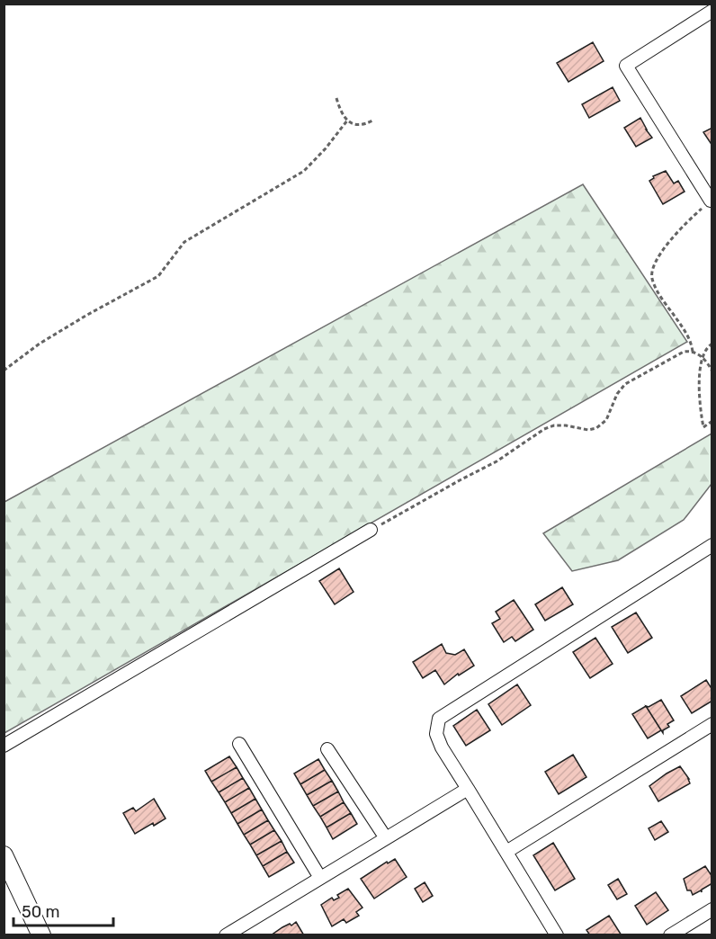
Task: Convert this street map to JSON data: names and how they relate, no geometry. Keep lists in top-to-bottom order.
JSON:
{
  "scale_bar": "50 m"
}
